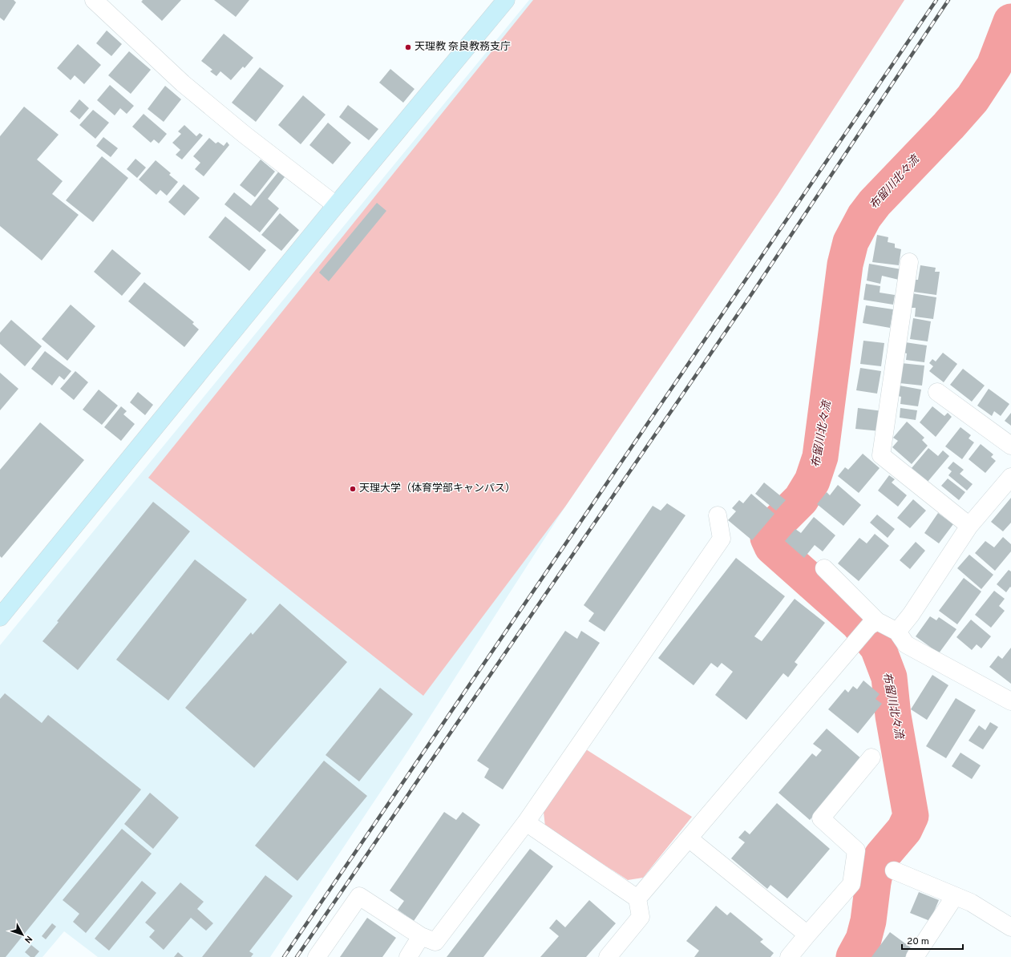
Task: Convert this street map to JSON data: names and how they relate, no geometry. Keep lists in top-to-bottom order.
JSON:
{
  "water": ["布留川北々流"],
  "places": ["天理教 奈良教務支庁", "天理大学（体育学部キャンパス）"],
  "scale_bar": "20 m",
  "north": "bottom right"
}
